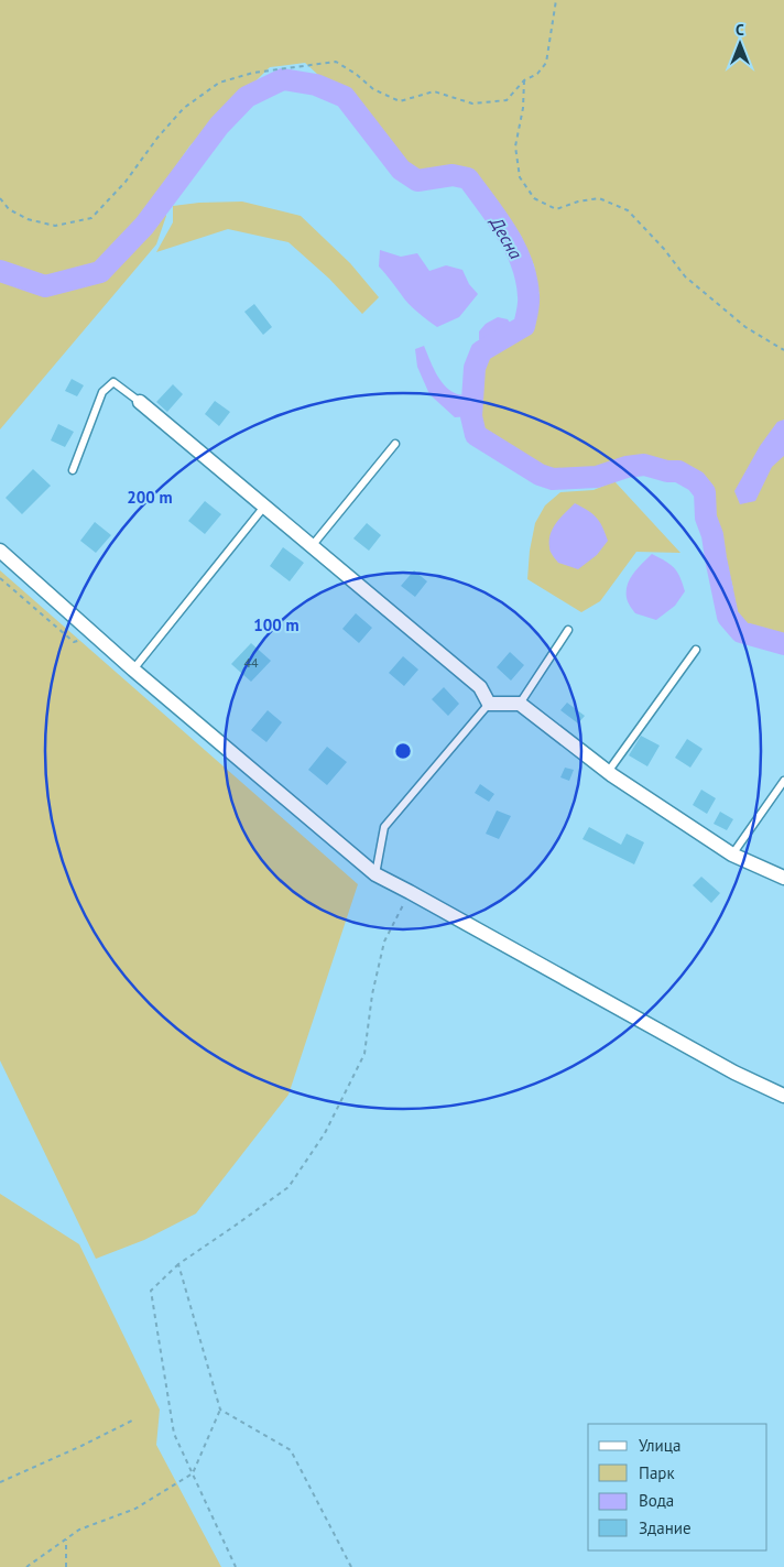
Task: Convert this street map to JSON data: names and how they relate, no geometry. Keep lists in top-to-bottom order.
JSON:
{
  "water": ["Десна"],
  "house_numbers": ["44"],
  "legend": [
    "Улица",
    "Парк",
    "Вода",
    "Здание"
  ],
  "north": "top",
  "rings": ["200 m", "100 m"]
}
